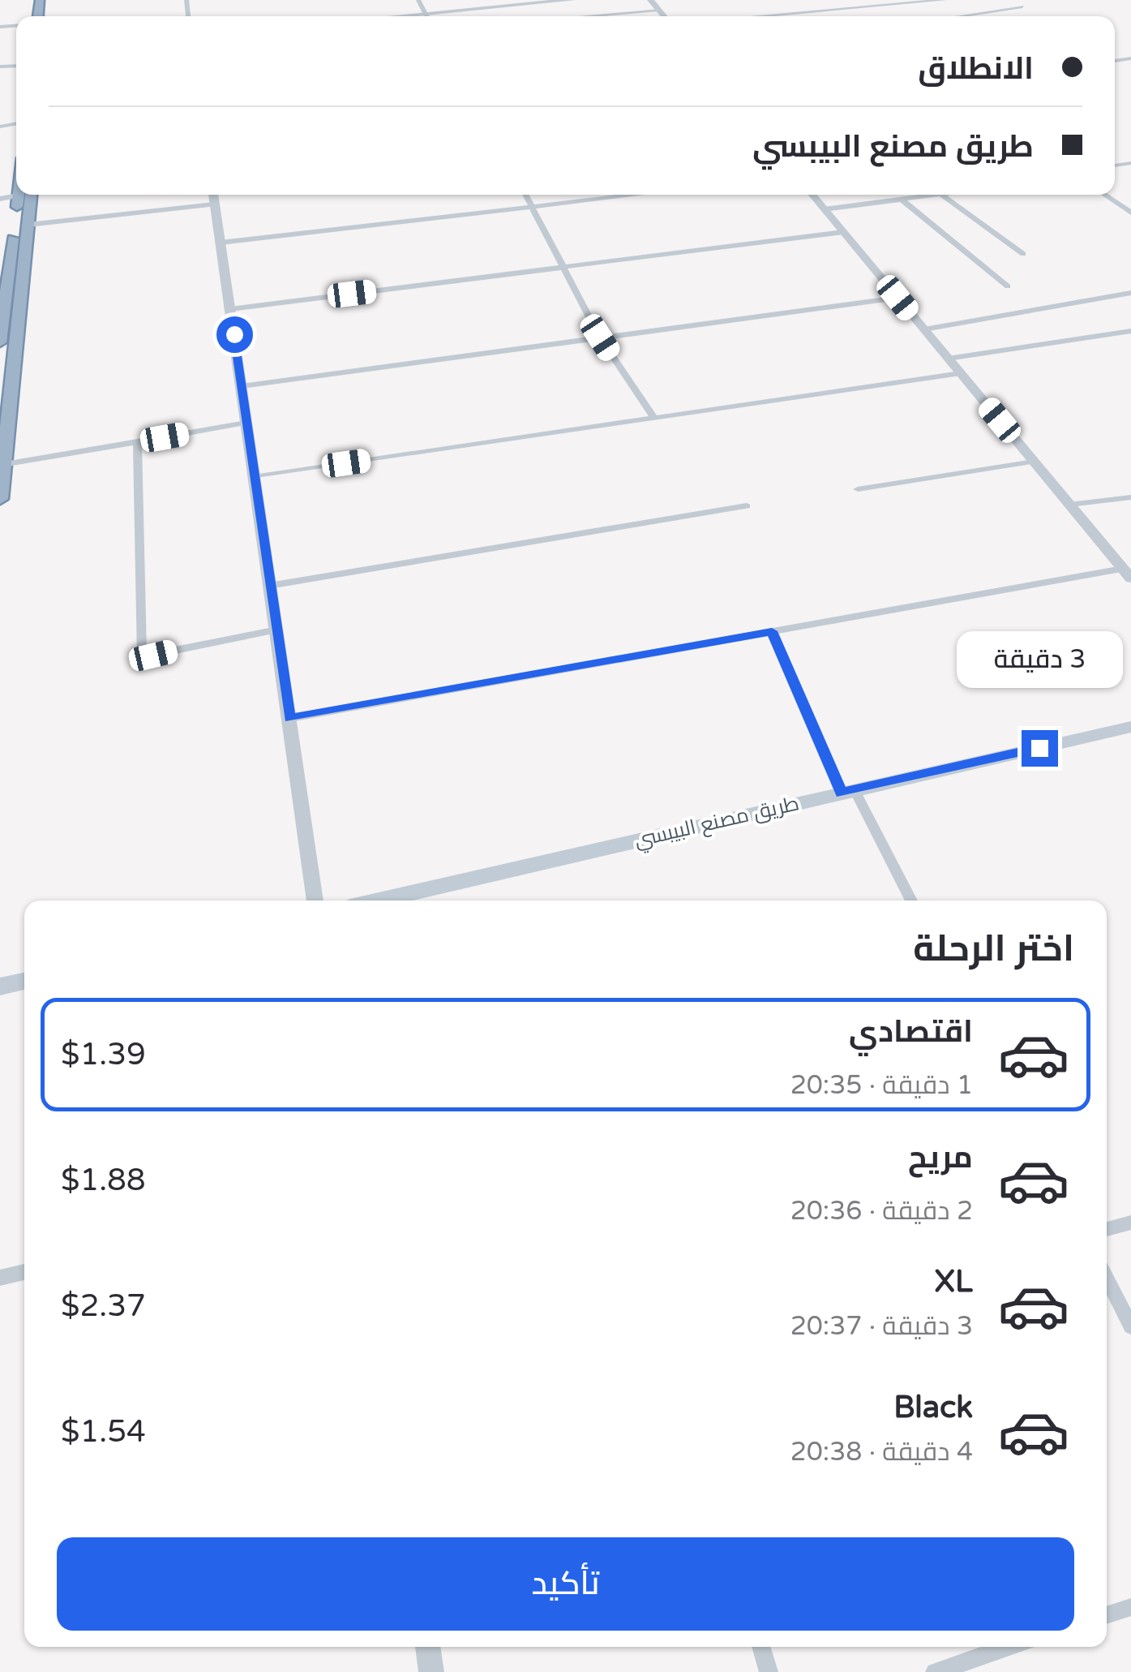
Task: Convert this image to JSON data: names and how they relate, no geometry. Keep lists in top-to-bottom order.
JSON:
{
  "streets": {
    "main road": ["طريق مصنع البيبسي"]
  },
  "page": {
    "banner": ["الانطلاق", "طريق مصنع البيبسي"],
    "bubble": "3 دقيقة",
    "heading": "اختر الرحلة",
    "list": [
      {
        "name": "اقتصادي",
        "note": "1 دقيقة · 20:35",
        "value": "$1.39"
      },
      {
        "name": "مريح",
        "note": "2 دقيقة · 20:36",
        "value": "$1.88"
      },
      {
        "name": "XL",
        "note": "3 دقيقة · 20:37",
        "value": "$2.37"
      },
      {
        "name": "Black",
        "note": "4 دقيقة · 20:38",
        "value": "$1.54"
      }
    ],
    "buttons": "تأكيد"
  }
}
